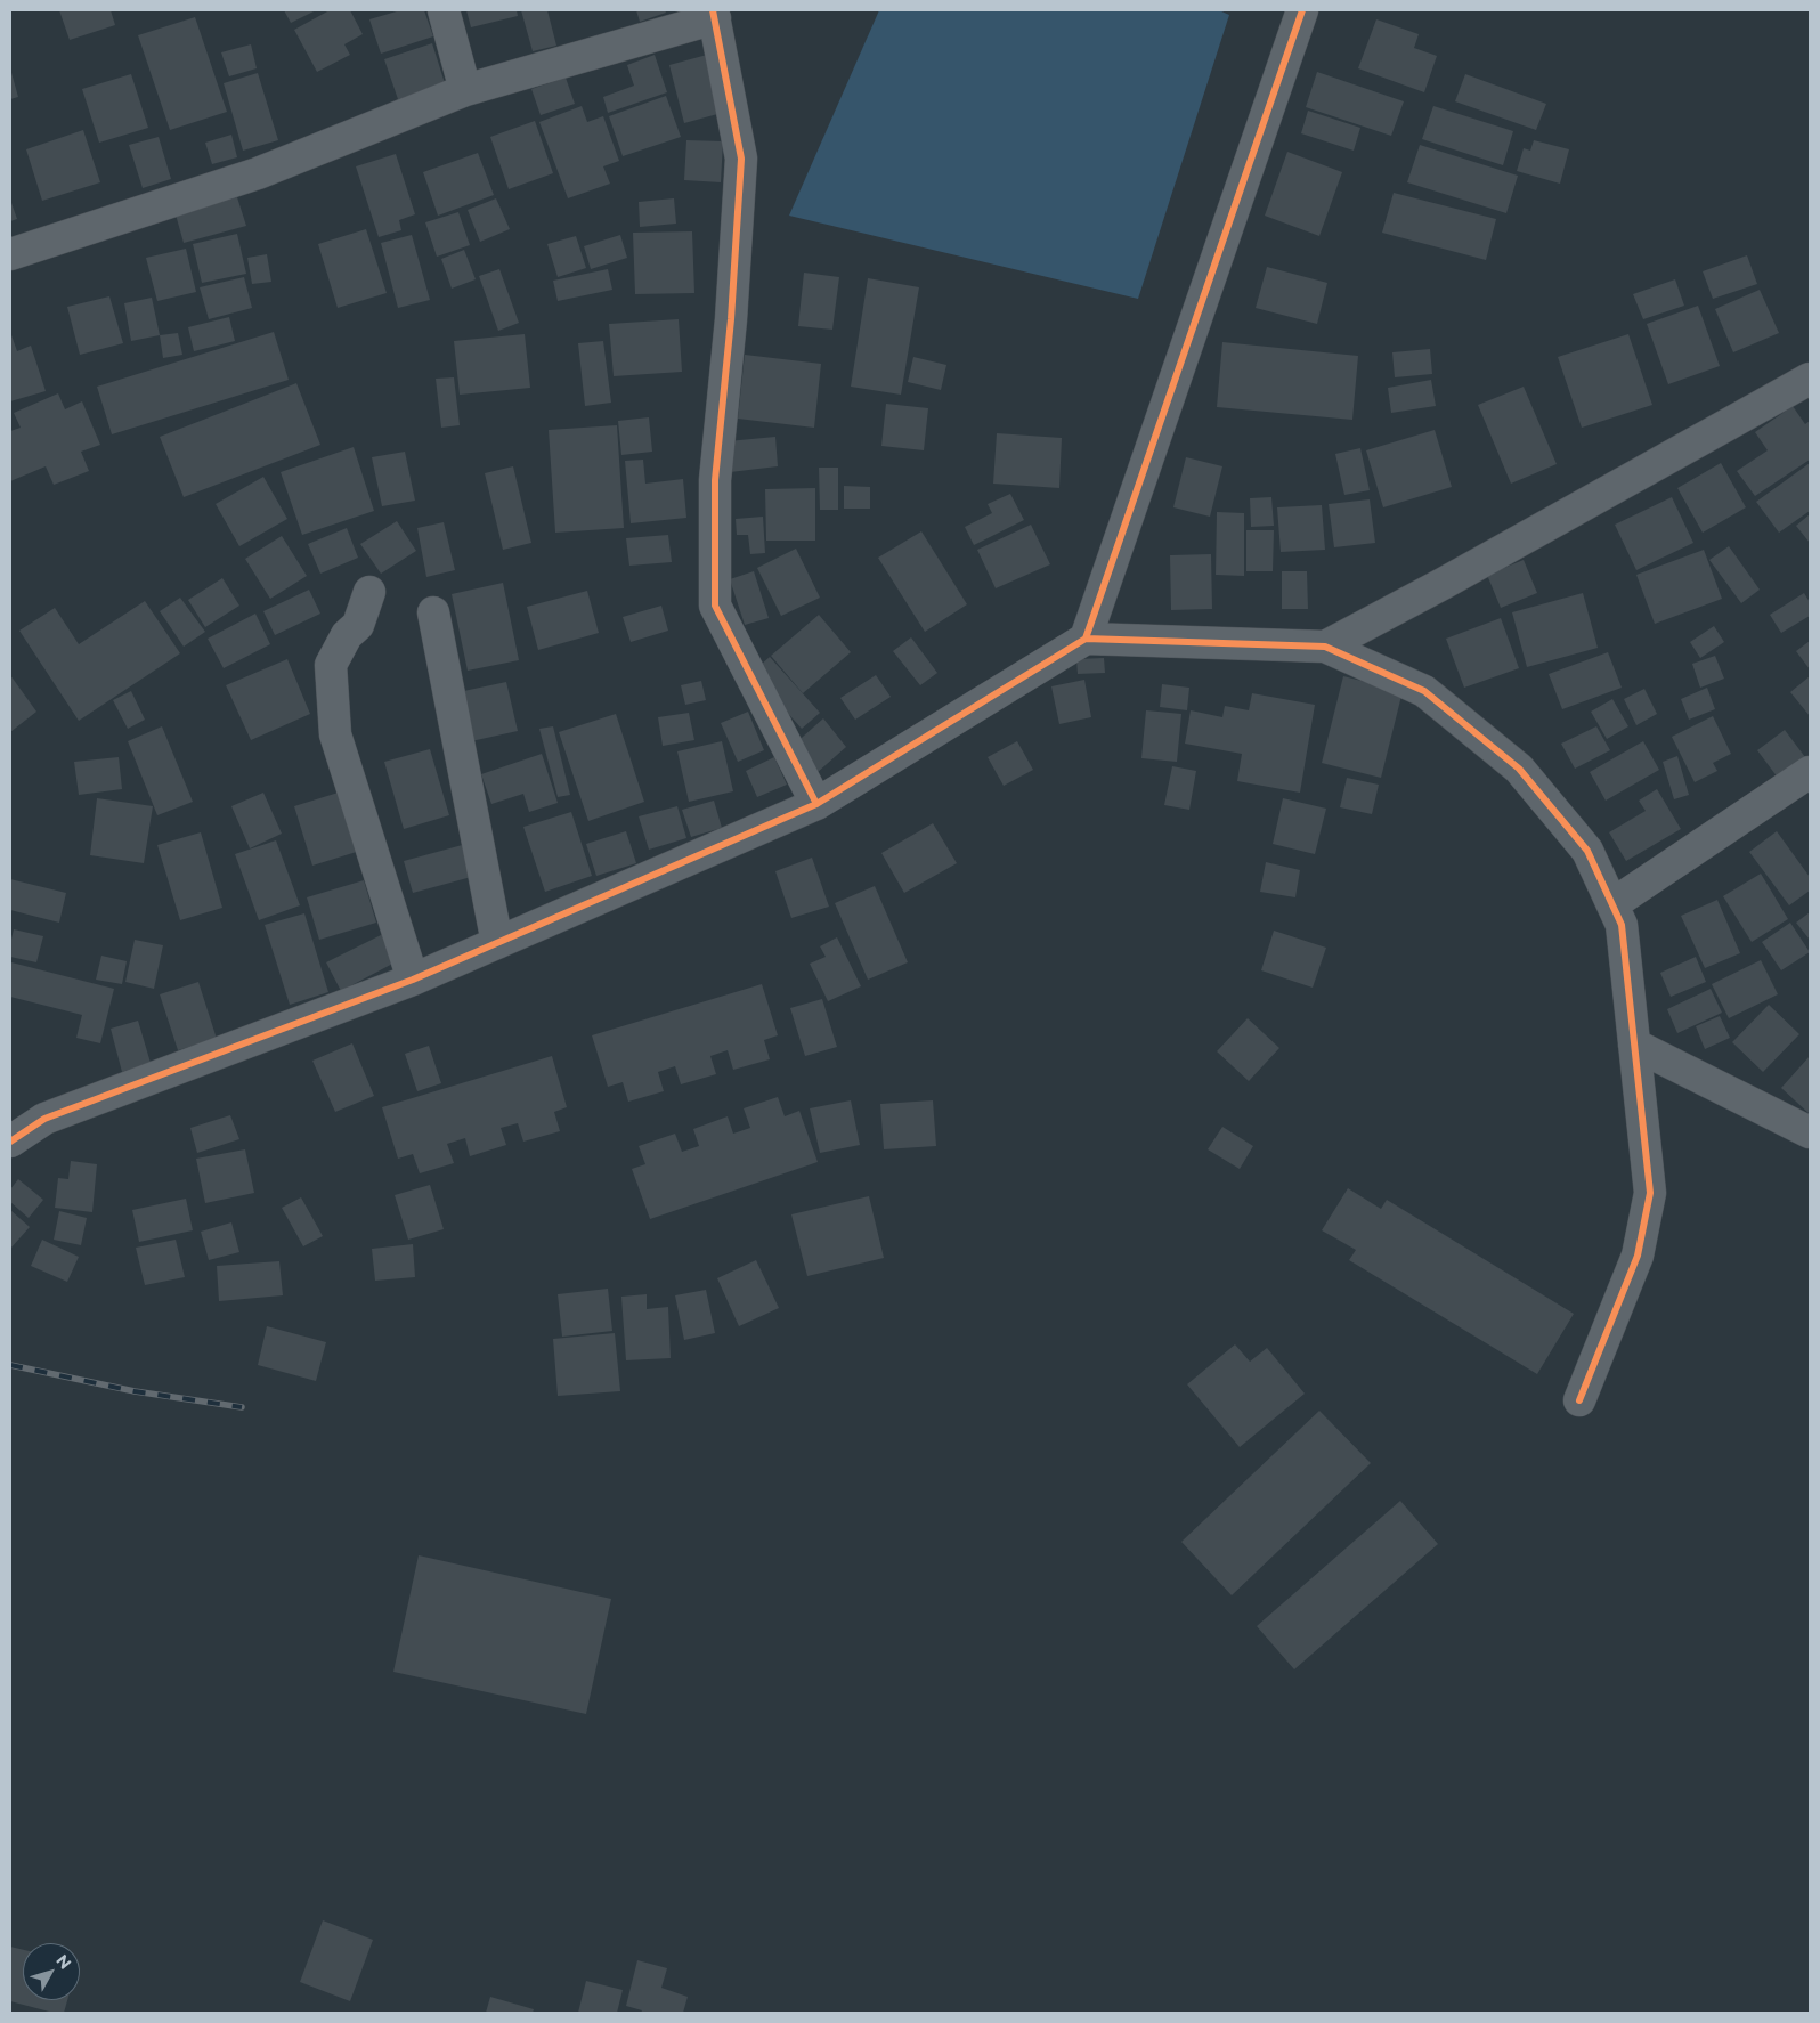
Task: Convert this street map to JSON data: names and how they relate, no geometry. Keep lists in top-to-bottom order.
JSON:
{
  "north": "top right"
}
